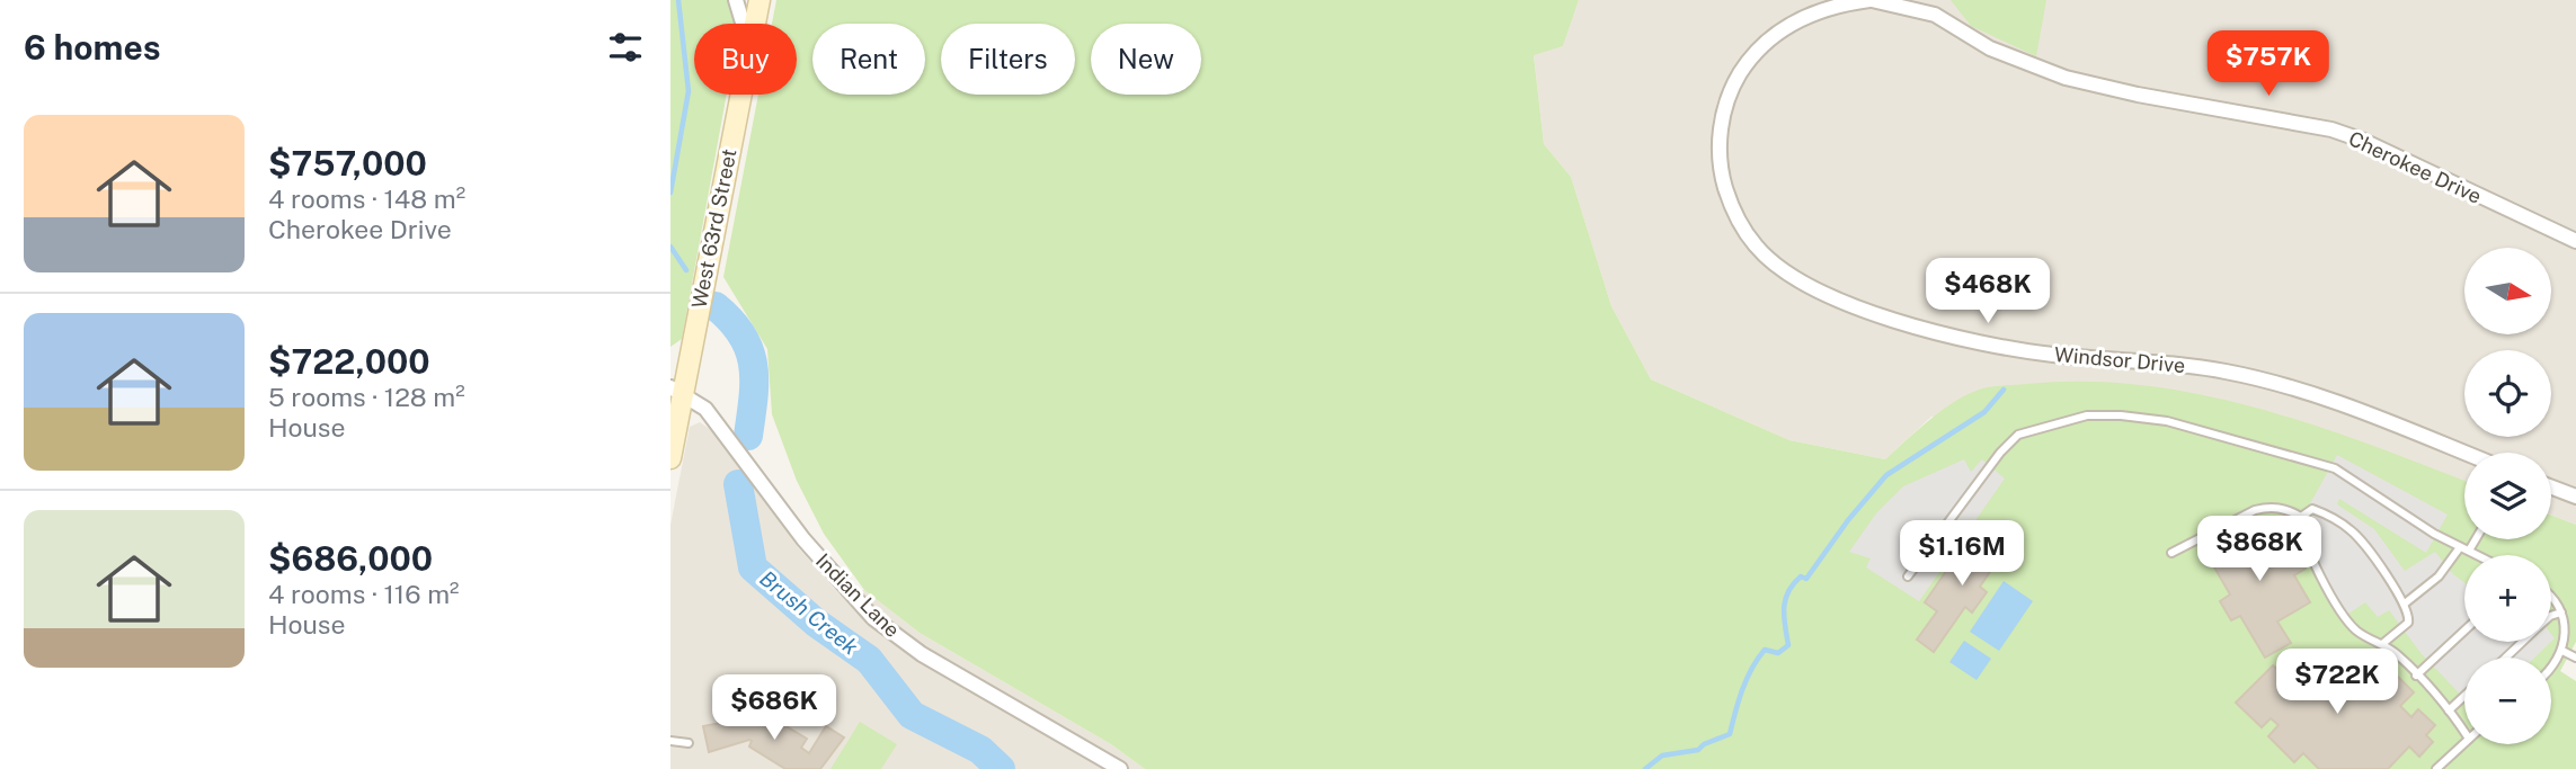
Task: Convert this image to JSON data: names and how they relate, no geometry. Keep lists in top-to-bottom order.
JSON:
{
  "streets": {
    "main road": ["West 63rd Street"],
    "street": ["Cherokee Drive", "Windsor Drive", "Indian Lane"]
  },
  "crossings": [
    ["Cherokee Drive", "Windsor Drive"],
    ["West 63rd Street", "Indian Lane"]
  ],
  "water": ["Brush Creek"],
  "north": "right",
  "page": {
    "heading": "6 homes",
    "chip": [
      "Buy",
      "Rent",
      "Filters",
      "New"
    ],
    "price": [
      "$757K",
      "$468K",
      "$868K",
      "$1.16M",
      "$722K",
      "$686K"
    ],
    "list": [
      {
        "name": "$757,000",
        "note": "4 rooms · 148 m² · Cherokee Drive"
      },
      {
        "name": "$722,000",
        "note": "5 rooms · 128 m² · House"
      },
      {
        "name": "$686,000",
        "note": "4 rooms · 116 m² · House"
      }
    ],
    "map_buttons": ["+", "−"]
  }
}
